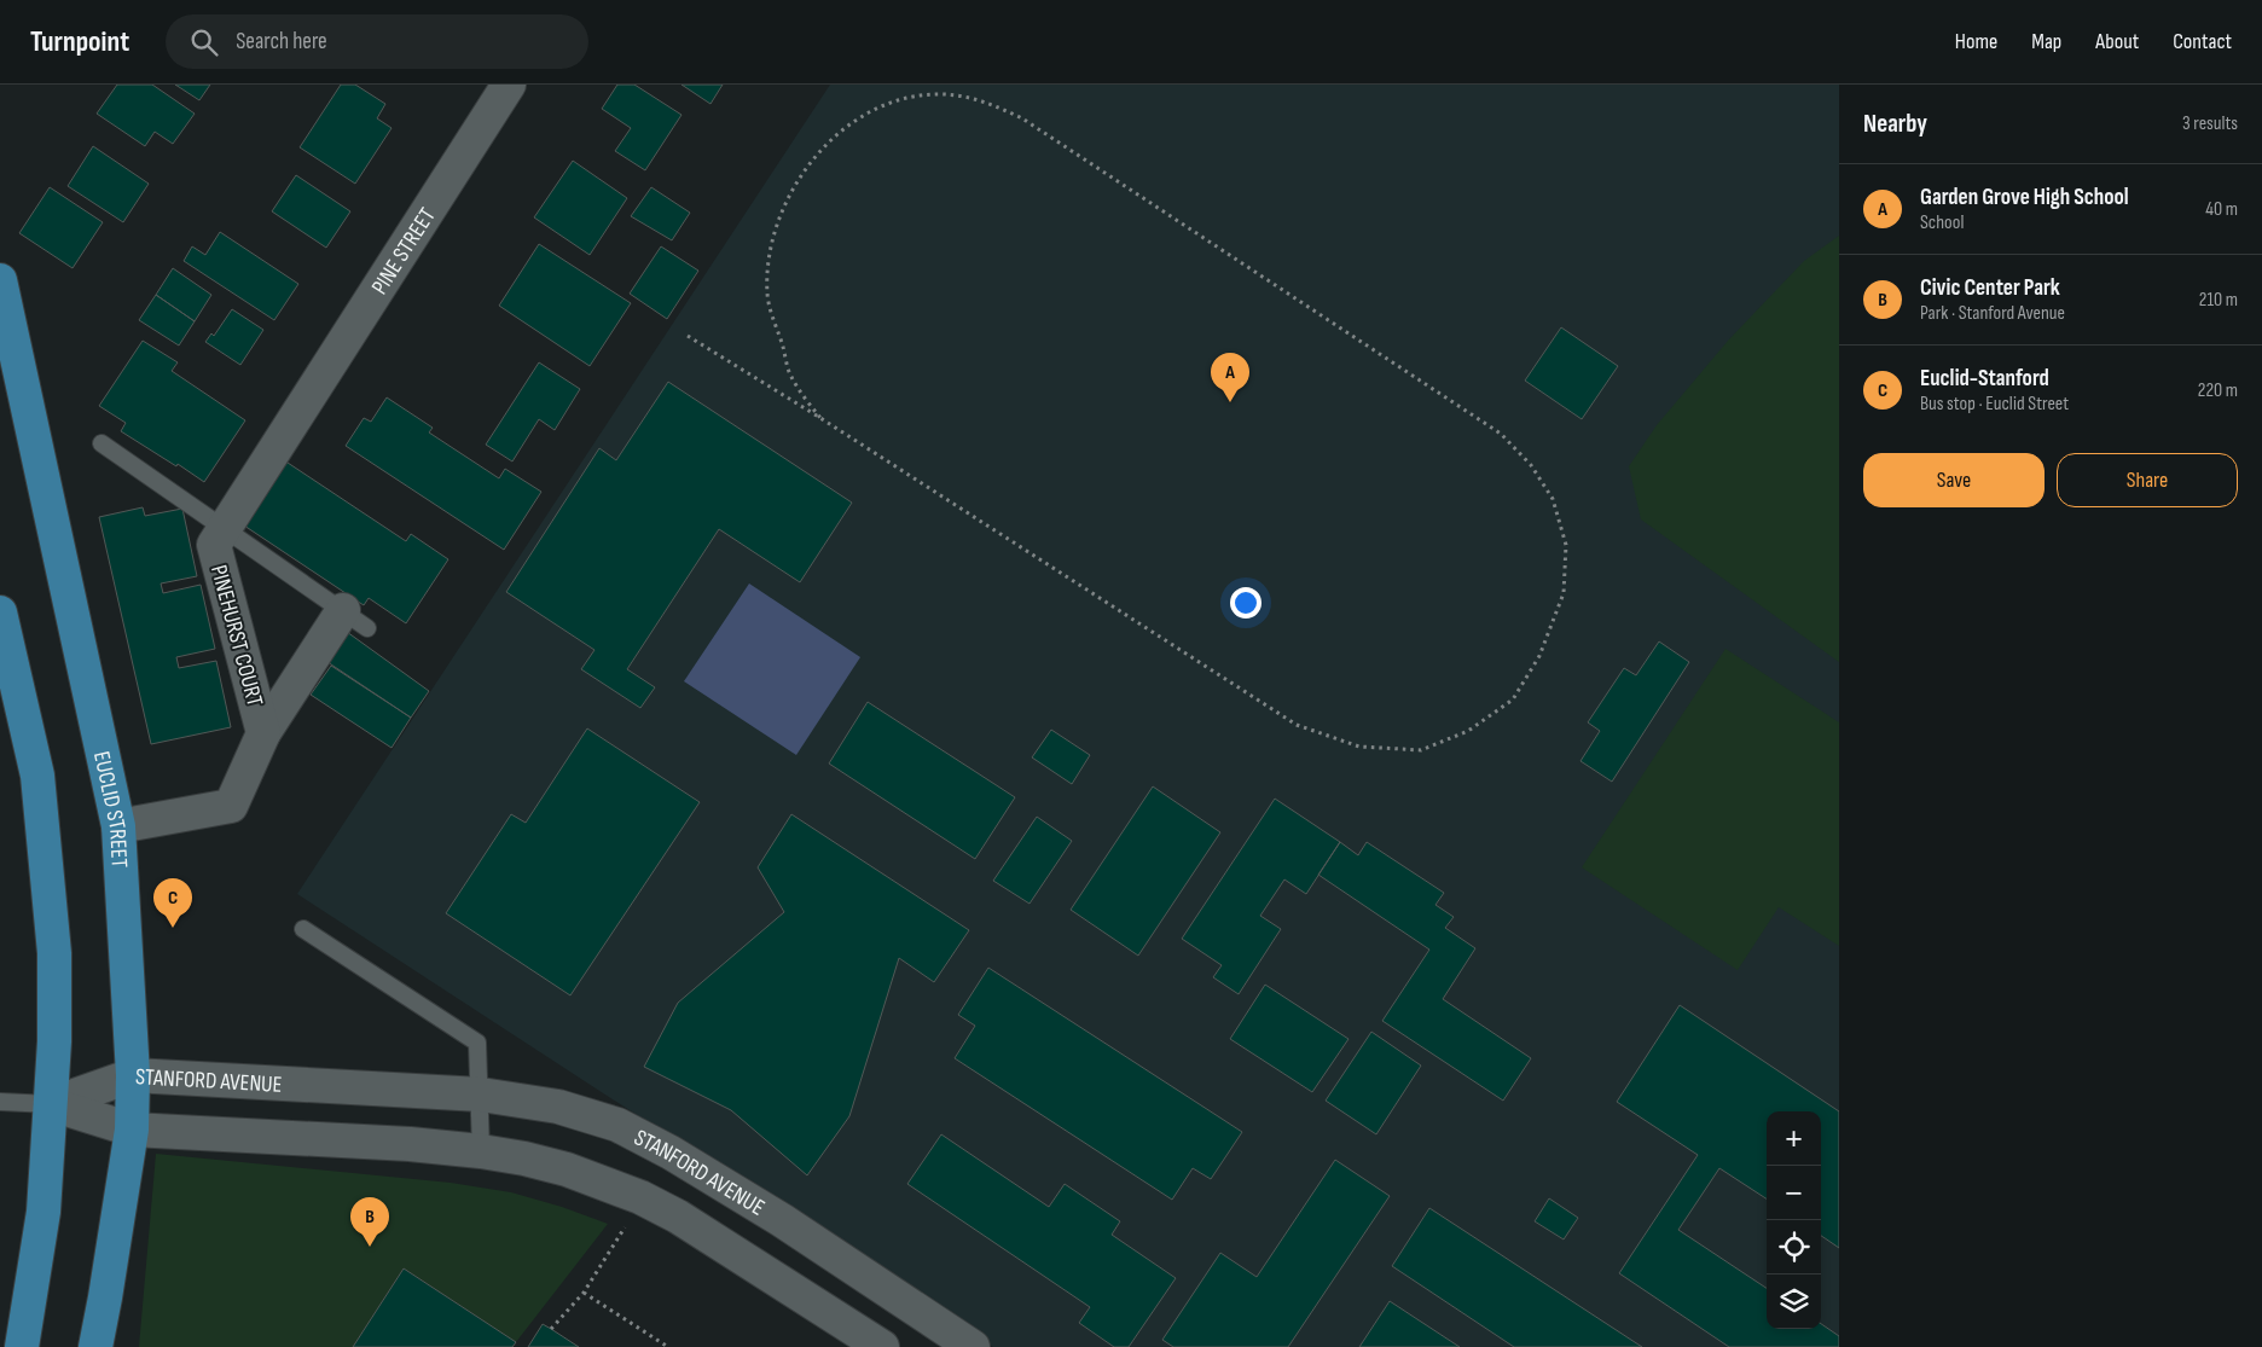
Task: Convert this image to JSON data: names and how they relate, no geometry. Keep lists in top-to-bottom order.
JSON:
{
  "streets": {
    "main road": ["EUCLID STREET"],
    "street": ["PINE STREET", "PINEHURST COURT", "STANFORD AVENUE"]
  },
  "crossings": [
    ["PINE STREET", "PINEHURST COURT"],
    ["PINEHURST COURT", "EUCLID STREET"],
    ["EUCLID STREET", "STANFORD AVENUE"]
  ],
  "page": {
    "header": "Turnpoint",
    "search": "Search here",
    "nav": [
      "Home",
      "Map",
      "About",
      "Contact"
    ],
    "heading": ["Nearby", "3 results"],
    "list": [
      {
        "mark": "A",
        "name": "Garden Grove High School",
        "note": "School",
        "value": "40 m"
      },
      {
        "mark": "B",
        "name": "Civic Center Park",
        "note": "Park · Stanford Avenue",
        "value": "210 m"
      },
      {
        "mark": "C",
        "name": "Euclid-Stanford",
        "note": "Bus stop · Euclid Street",
        "value": "220 m"
      }
    ],
    "pins": ["A", "C", "B"],
    "buttons": ["Save", "Share"],
    "map_buttons": ["+", "−"]
  }
}
